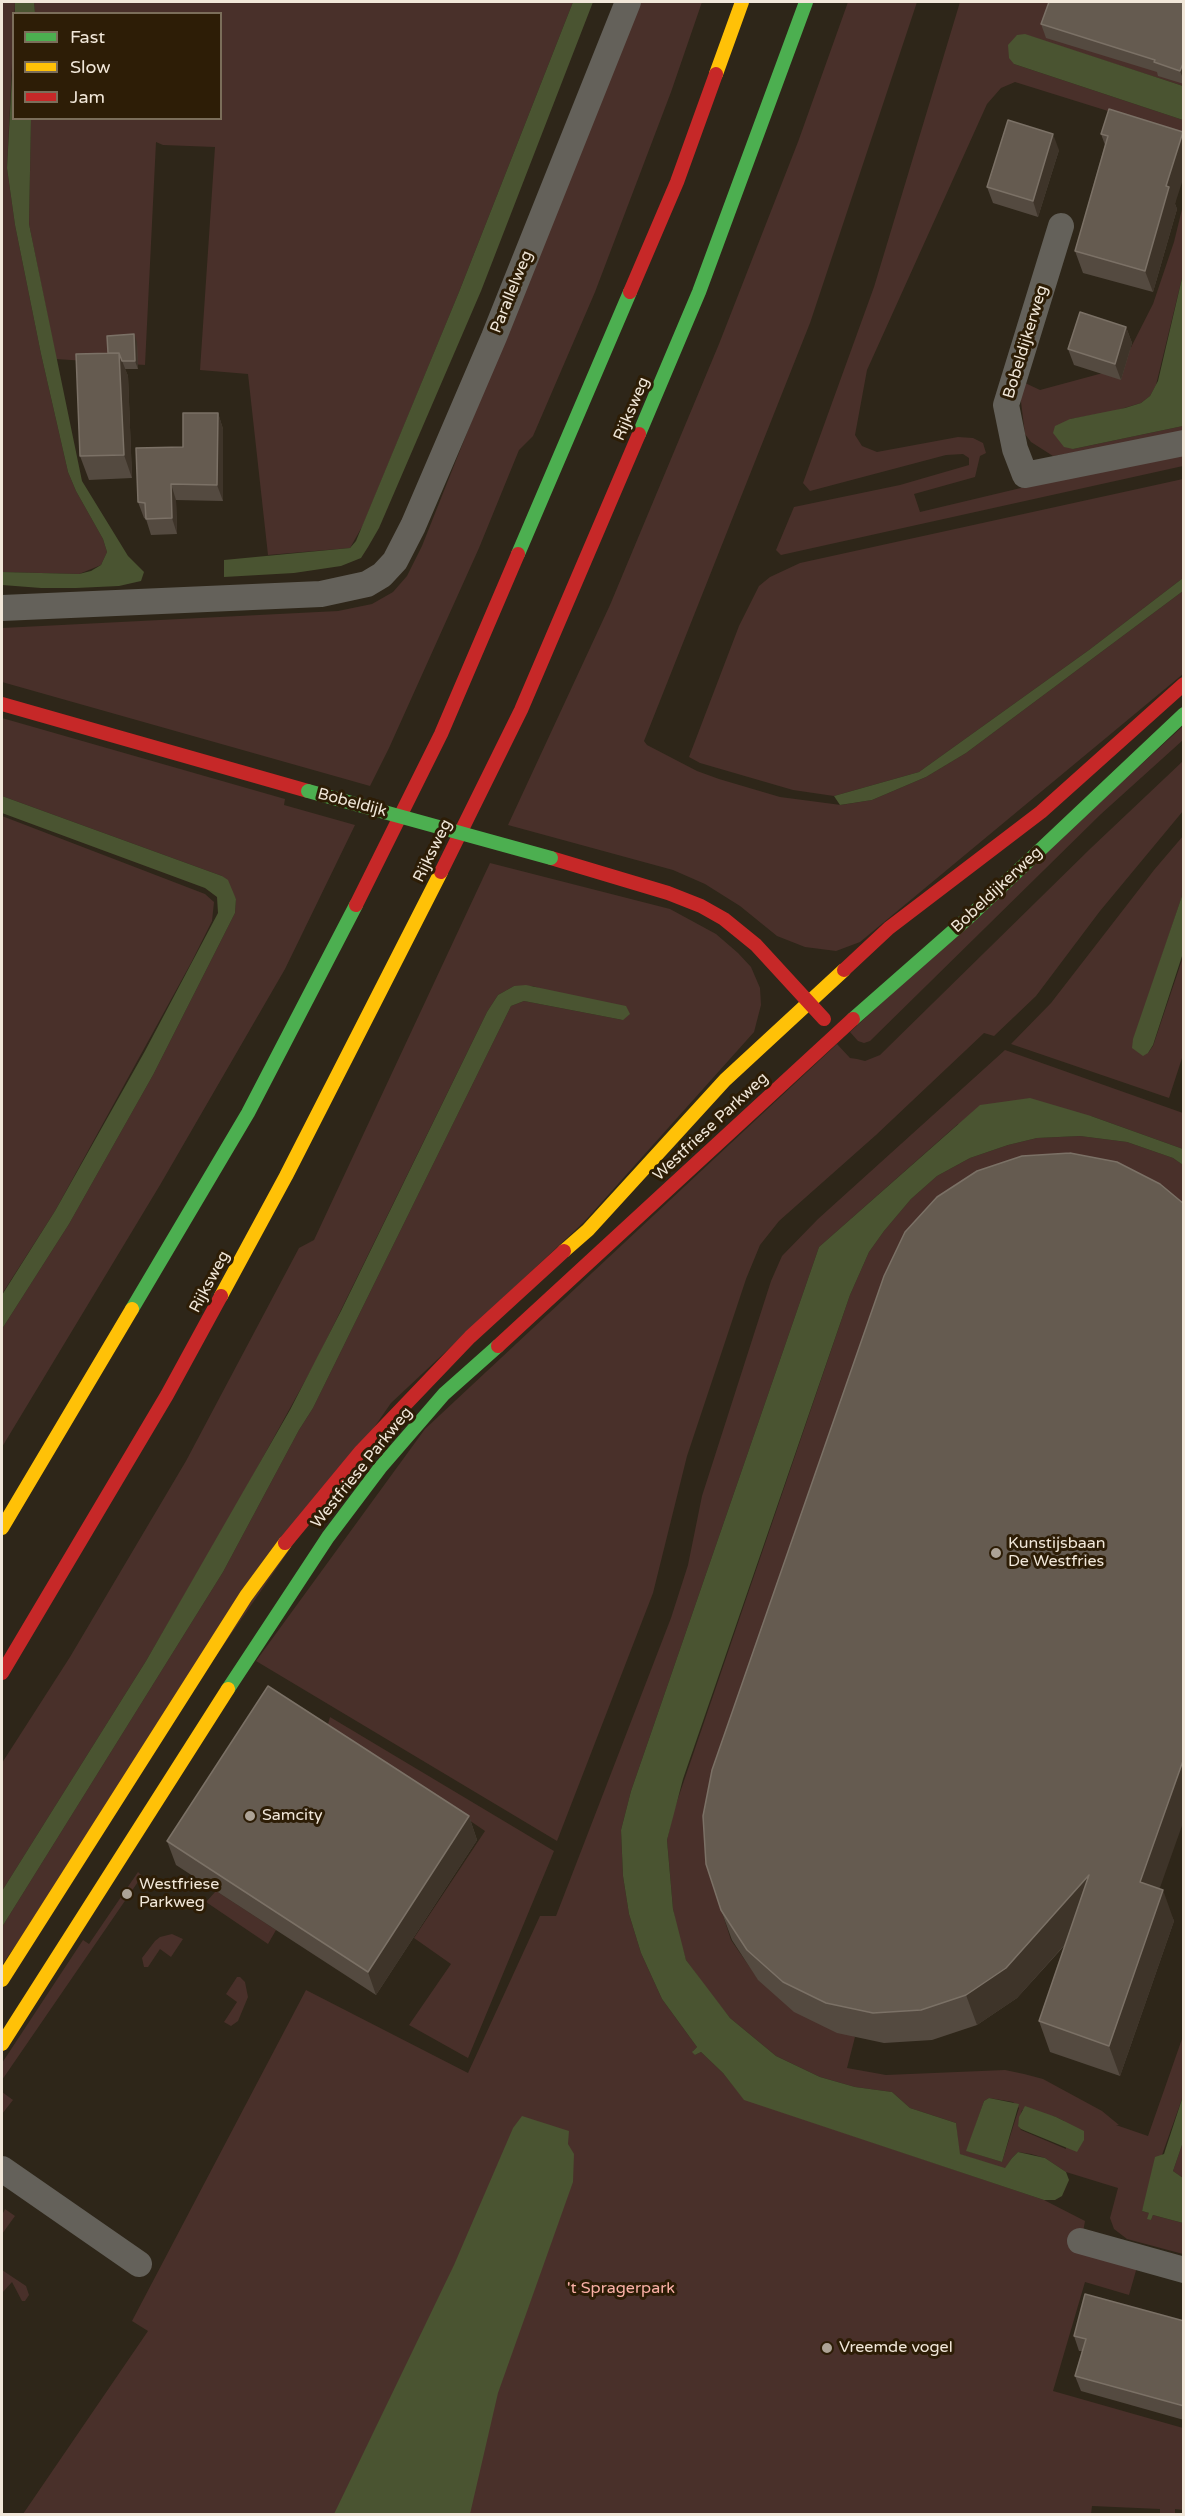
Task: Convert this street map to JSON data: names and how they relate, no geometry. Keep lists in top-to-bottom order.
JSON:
{
  "streets": {
    "main road": [
      "Bobeldijkerweg",
      "Rijksweg",
      "Bobeldijk",
      "Westfriese Parkweg"
    ],
    "street": ["Parallelweg"]
  },
  "crossings": [
    ["Bobeldijkerweg", "Bobeldijk"],
    ["Bobeldijkerweg", "Westfriese Parkweg"],
    ["Bobeldijk", "Westfriese Parkweg"]
  ],
  "parks": ["'t Spragerpark"],
  "places": [
    "Kunstijsbaan De Westfries",
    "Samcity",
    "Westfriese Parkweg",
    "Vreemde vogel"
  ],
  "legend": ["Fast", "Slow", "Jam"]
}
